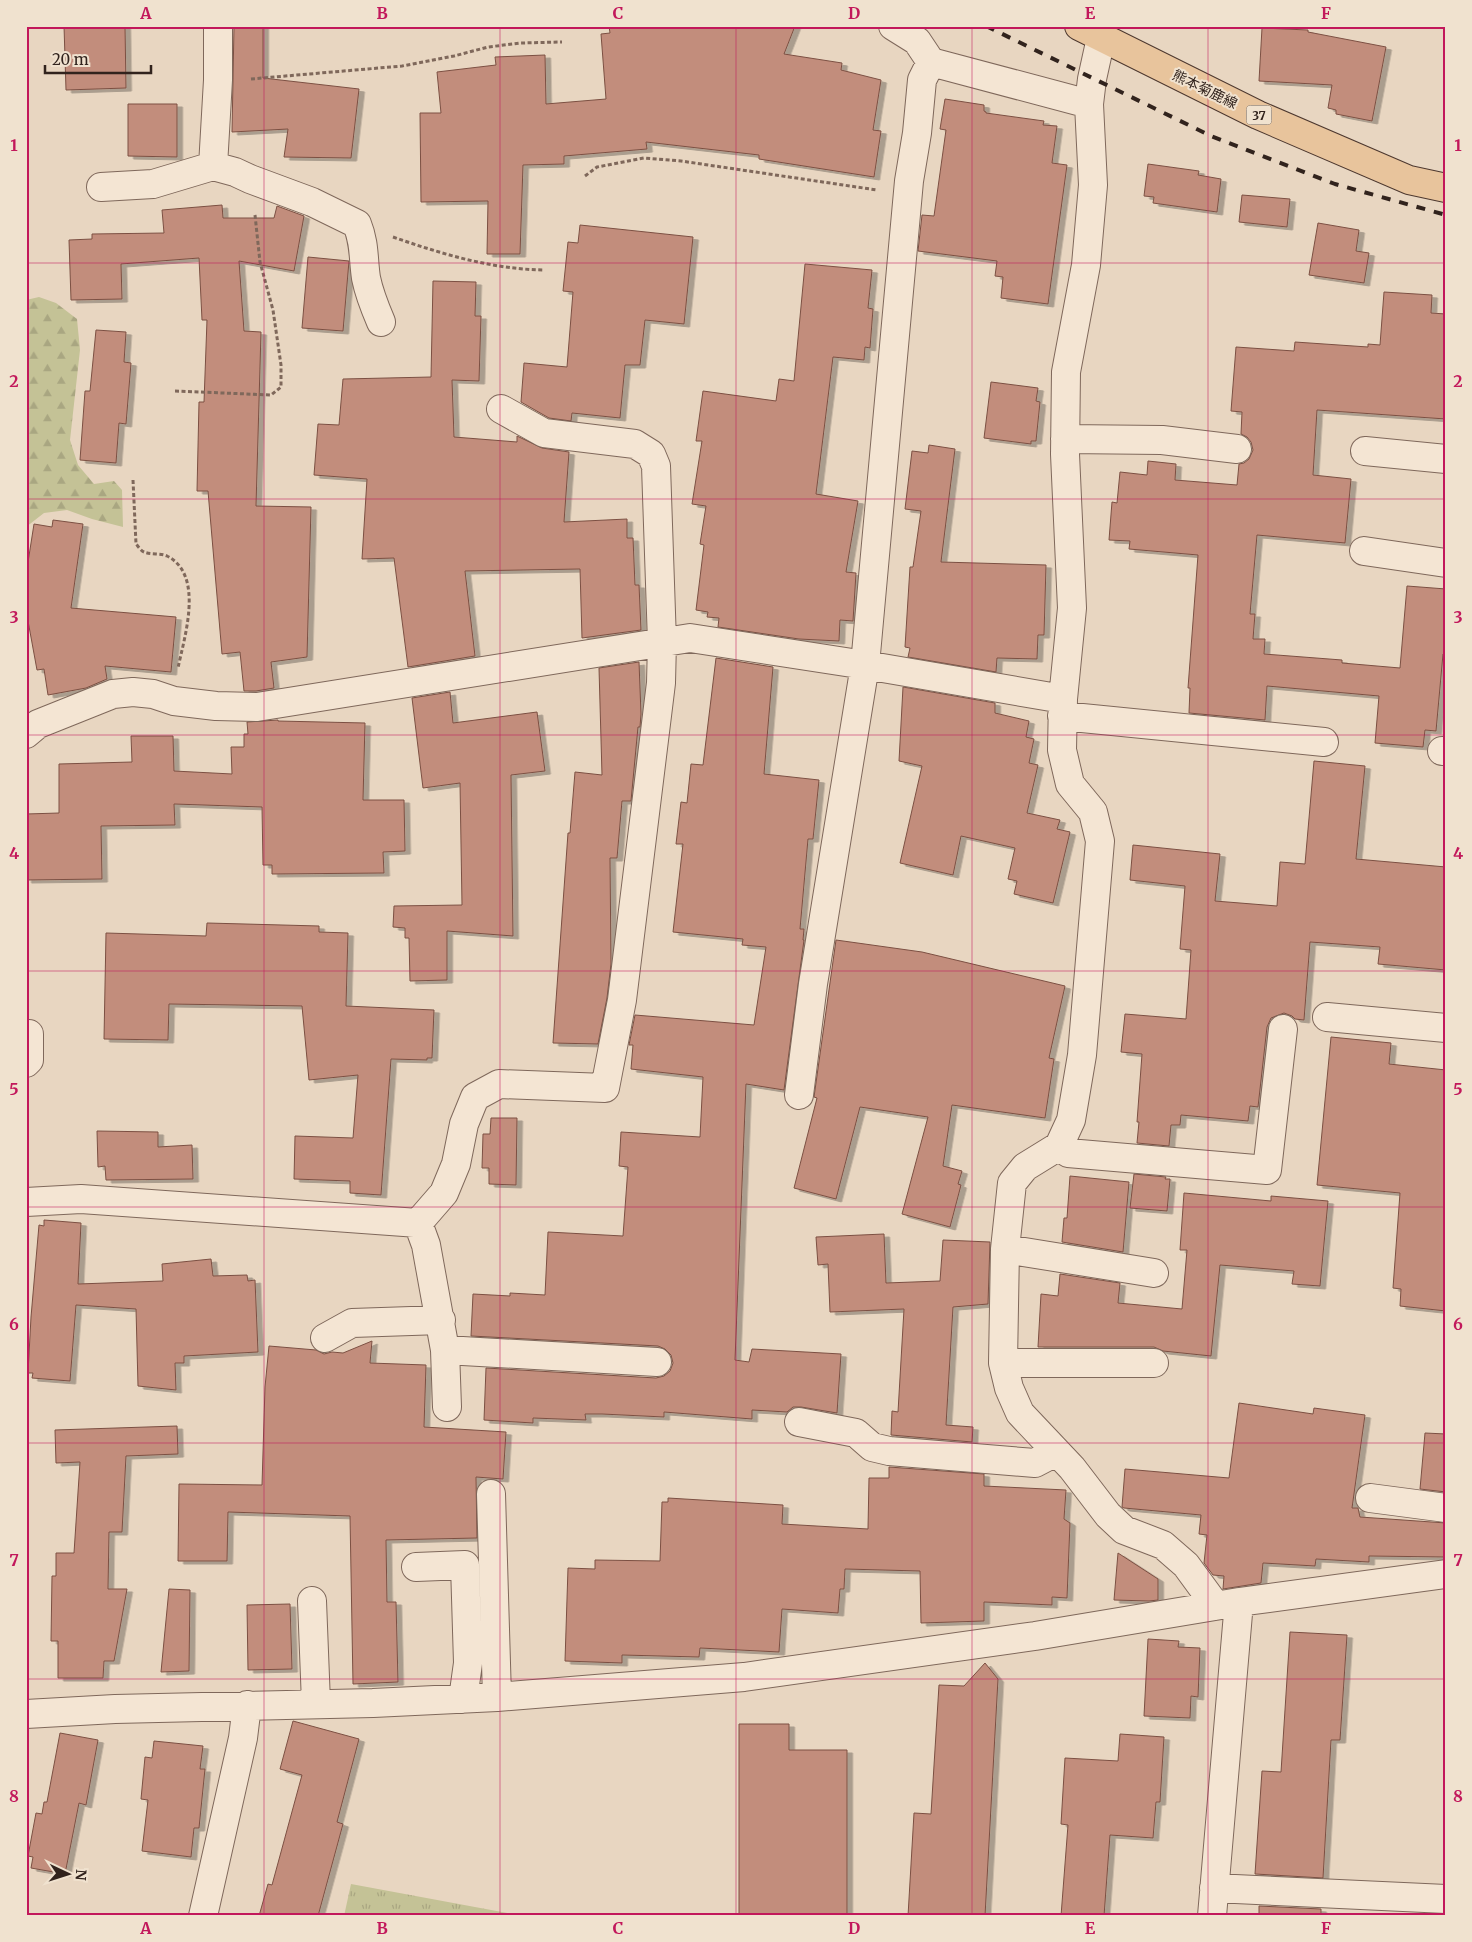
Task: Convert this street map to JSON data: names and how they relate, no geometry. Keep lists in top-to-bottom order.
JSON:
{
  "streets": {
    "main road": ["熊本菊鹿線", "37"]
  },
  "scale_bar": "20 m",
  "north": "right",
  "grid": {
    "columns": [
      "A",
      "B",
      "C",
      "D",
      "E",
      "F"
    ],
    "rows": [
      "1",
      "2",
      "3",
      "4",
      "5",
      "6",
      "7",
      "8"
    ]
  }
}
